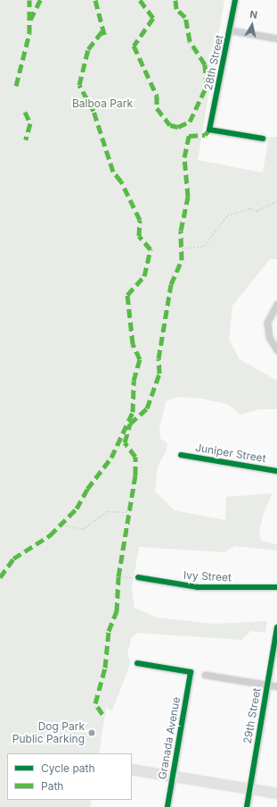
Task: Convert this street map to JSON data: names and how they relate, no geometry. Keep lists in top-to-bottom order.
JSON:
{
  "streets": {
    "street": [
      "28th Street",
      "Juniper Street",
      "Ivy Street",
      "29th Street",
      "Granada Avenue"
    ]
  },
  "parks": ["Balboa Park"],
  "places": ["Dog Park Public Parking"],
  "legend": ["Cycle path", "Path"],
  "north": "top"
}
